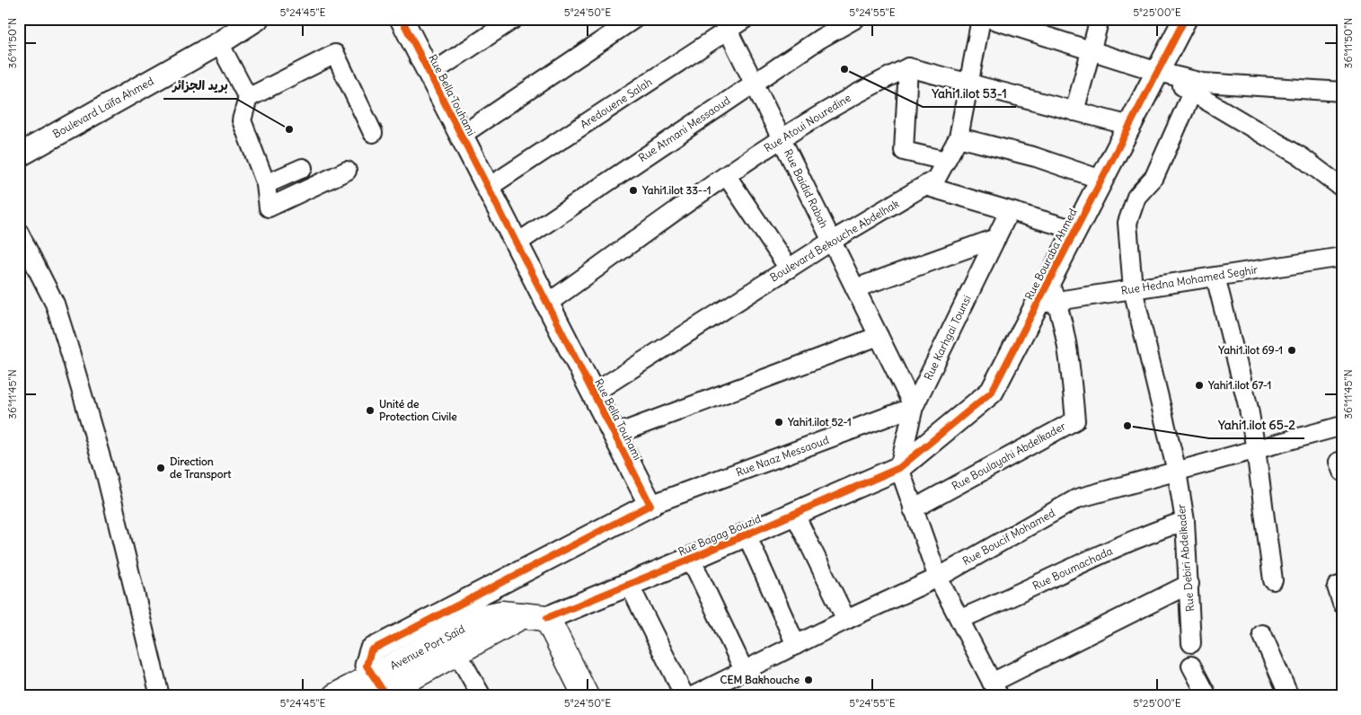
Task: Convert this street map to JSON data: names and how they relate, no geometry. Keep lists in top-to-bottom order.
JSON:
{
  "streets": {
    "main road": ["Avenue Port Saïd"],
    "street": [
      "Rue Bella Touhami",
      "Aredouene Salah",
      "Boulevard Laïfa Ahmed",
      "Rue Atoui Nouredine",
      "Rue Atmani Messaoud",
      "Rue Baidid Rabah",
      "Boulevard Bekouche Abdelhak",
      "Rue Bouraba Ahmed",
      "Rue Hedna Mohamed Seghir",
      "Rue Karhgai Tounsi",
      "Rue Naaz Messaoud",
      "Rue Boulayahi Abdelkader",
      "Rue Bagag Bouzid",
      "Rue Boucif Mohamed",
      "Rue Debiri Abdelkader",
      "Rue Boumachada"
    ]
  },
  "crossings": [
    ["Rue Bella Touhami", "Aredouene Salah"],
    ["Rue Bella Touhami", "Rue Atoui Nouredine"],
    ["Rue Bella Touhami", "Rue Atmani Messaoud"],
    ["Rue Bella Touhami", "Boulevard Bekouche Abdelhak"],
    ["Rue Bella Touhami", "Rue Naaz Messaoud"],
    ["Aredouene Salah", "Rue Baidid Rabah"],
    ["Rue Atoui Nouredine", "Rue Baidid Rabah"],
    ["Rue Atmani Messaoud", "Rue Baidid Rabah"],
    ["Rue Baidid Rabah", "Boulevard Bekouche Abdelhak"],
    ["Rue Baidid Rabah", "Rue Karhgai Tounsi"],
    ["Rue Baidid Rabah", "Rue Naaz Messaoud"],
    ["Rue Bouraba Ahmed", "Rue Hedna Mohamed Seghir"],
    ["Rue Bouraba Ahmed", "Rue Karhgai Tounsi"],
    ["Rue Bouraba Ahmed", "Rue Boulayahi Abdelkader"],
    ["Rue Bouraba Ahmed", "Rue Bagag Bouzid"],
    ["Rue Hedna Mohamed Seghir", "Rue Boulayahi Abdelkader"],
    ["Rue Hedna Mohamed Seghir", "Rue Debiri Abdelkader"],
    ["Rue Karhgai Tounsi", "Rue Naaz Messaoud"],
    ["Rue Karhgai Tounsi", "Rue Bagag Bouzid"],
    ["Rue Bagag Bouzid", "Avenue Port Saïd"],
    ["Rue Boucif Mohamed", "Rue Debiri Abdelkader"],
    ["Rue Debiri Abdelkader", "Rue Boumachada"]
  ],
  "places": [
    "Yahi1.ilot 53-1",
    "بريد الجزائر",
    "Yahi1.ilot 33--1",
    "Yahi1.ilot 69-1",
    "Yahi1.ilot 67-1",
    "Unité de Protection Civile",
    "Yahi1.ilot 52-1",
    "Yahi1.ilot 65-2",
    "Direction de Transport",
    "CEM Bakhouche"
  ],
  "coordinates": [
    "5°24'45\"E",
    "5°24'50\"E",
    "5°24'55\"E",
    "5°25'00\"E",
    "36°11'50\"N",
    "36°11'45\"N"
  ]
}
